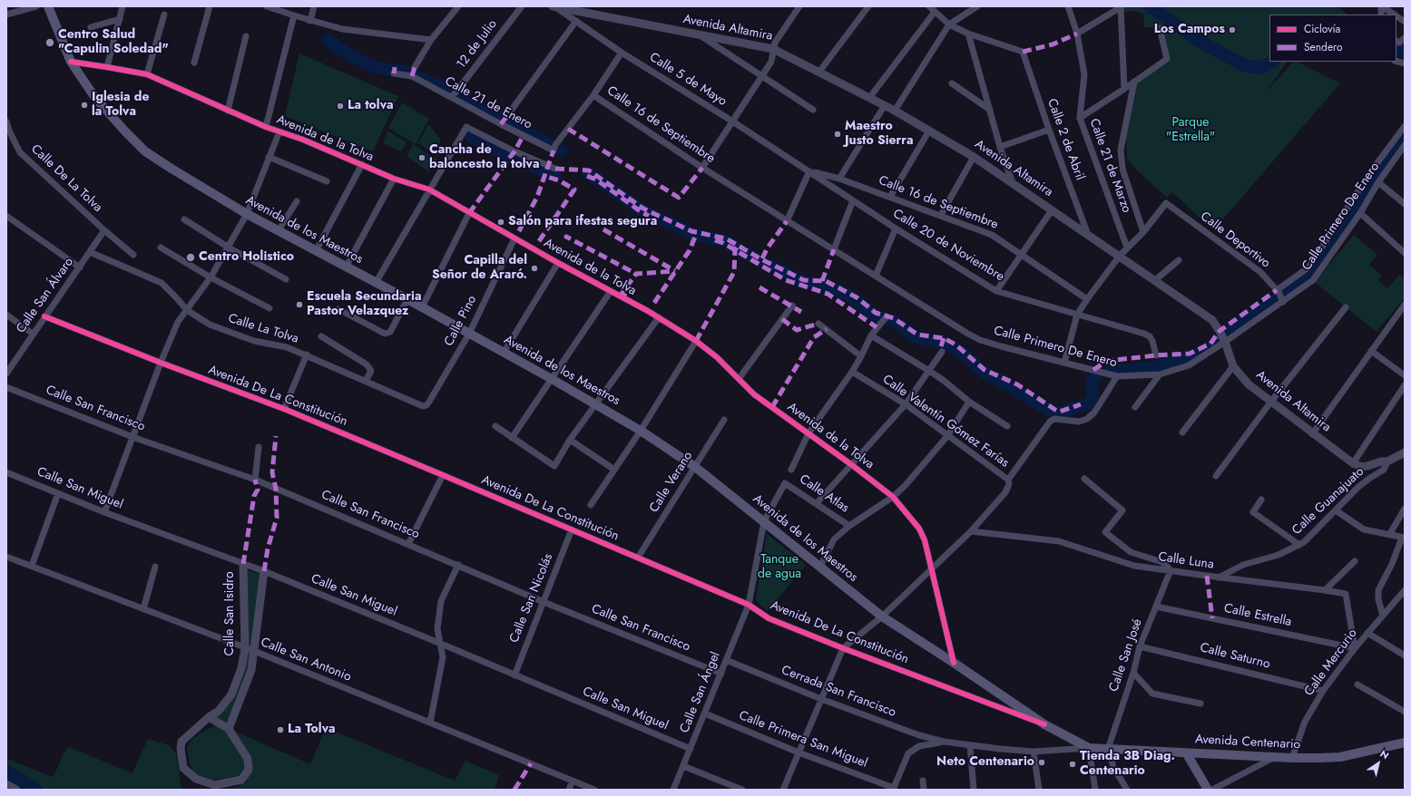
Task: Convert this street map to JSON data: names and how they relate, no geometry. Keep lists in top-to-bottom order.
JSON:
{
  "streets": {
    "main road": ["Avenida de los Maestros", "Avenida Centenario"],
    "street": [
      "Avenida Altamira",
      "12 de Julio",
      "Calle 5 de Mayo",
      "Calle 21 de Enero",
      "Calle 16 de Septiembre",
      "Avenida de la Tolva",
      "Calle 2 de Abril",
      "Calle 21 de Marzo",
      "Calle De La Tolva",
      "Calle Primero De Enero",
      "Calle Deportivo",
      "Calle 20 de Noviembre",
      "Calle San Álvaro",
      "Calle Pino",
      "Calle La Tolva",
      "Avenida De La Constitución",
      "Calle San Francisco",
      "Calle Valentín Gómez Farías",
      "Calle Verano",
      "Calle San Miguel",
      "Calle Atlas",
      "Calle Guanajuato",
      "Calle Luna",
      "Calle San Nicolás",
      "Calle San Isidro",
      "Calle Estrella",
      "Calle San José",
      "Calle Saturno",
      "Calle San Antonio",
      "Calle Mercurio",
      "Cerrada San Francisco",
      "Calle San Ángel",
      "Calle Primera San Miguel"
    ]
  },
  "crossings": [
    ["Avenida Altamira", "Calle 5 de Mayo"],
    ["Avenida Altamira", "Calle 2 de Abril"],
    ["Avenida Altamira", "Calle Primero De Enero"],
    ["Avenida Altamira", "Calle Guanajuato"],
    ["12 de Julio", "Calle 21 de Enero"],
    ["Calle 5 de Mayo", "Calle 16 de Septiembre"],
    ["Calle 5 de Mayo", "Calle 20 de Noviembre"],
    ["Calle 21 de Enero", "Calle 16 de Septiembre"],
    ["Calle 16 de Septiembre", "Calle Primero De Enero"],
    ["Calle 16 de Septiembre", "Calle 20 de Noviembre"],
    ["Avenida de la Tolva", "Avenida de los Maestros"],
    ["Avenida de la Tolva", "Calle Pino"],
    ["Calle De La Tolva", "Calle San Álvaro"],
    ["Calle Primero De Enero", "Calle Deportivo"],
    ["Avenida de los Maestros", "Calle Pino"],
    ["Avenida de los Maestros", "Avenida De La Constitución"],
    ["Avenida de los Maestros", "Calle Verano"],
    ["Avenida de los Maestros", "Calle San Ángel"],
    ["Avenida de los Maestros", "Avenida Centenario"],
    ["Calle San Álvaro", "Calle La Tolva"],
    ["Calle San Álvaro", "Avenida De La Constitución"],
    ["Calle Pino", "Calle La Tolva"],
    ["Avenida De La Constitución", "Calle Verano"],
    ["Avenida De La Constitución", "Calle San Nicolás"],
    ["Avenida De La Constitución", "Calle San Ángel"],
    ["Calle San Francisco", "Calle San Nicolás"],
    ["Calle San Francisco", "Calle San Ángel"],
    ["Calle San Miguel", "Calle San Nicolás"],
    ["Calle San Miguel", "Calle San Isidro"],
    ["Calle San Miguel", "Calle San Ángel"],
    ["Calle Atlas", "Calle San Ángel"],
    ["Calle Guanajuato", "Calle Luna"],
    ["Calle Luna", "Calle Estrella"],
    ["Calle Luna", "Calle San José"],
    ["Calle Luna", "Calle Mercurio"],
    ["Calle San Isidro", "Calle San Antonio"],
    ["Calle Estrella", "Calle San José"],
    ["Calle Estrella", "Calle Mercurio"],
    ["Calle San José", "Calle Saturno"],
    ["Calle San José", "Avenida Centenario"],
    ["Calle Saturno", "Calle Mercurio"],
    ["Calle Mercurio", "Avenida Centenario"],
    ["Cerrada San Francisco", "Calle San Ángel"],
    ["Calle San Ángel", "Calle Primera San Miguel"]
  ],
  "parks": ["Parque \"Estrella\"", "Tanque de agua"],
  "places": [
    "Los Campos",
    "Centro Salud \"Capulin Soledad\"",
    "Iglesia de la Tolva",
    "La tolva",
    "Maestro Justo Sierra",
    "Cancha de baloncesto la tolva",
    "Salón para ifestas segura",
    "Centro Holistico",
    "Capilla del Señor de Araró.",
    "Escuela Secundaria Pastor Velazquez",
    "La Tolva",
    "Neto Centenario",
    "Tienda 3B Diag. Centenario"
  ],
  "legend": ["Ciclovía", "Sendero"],
  "north": "top right"
}
